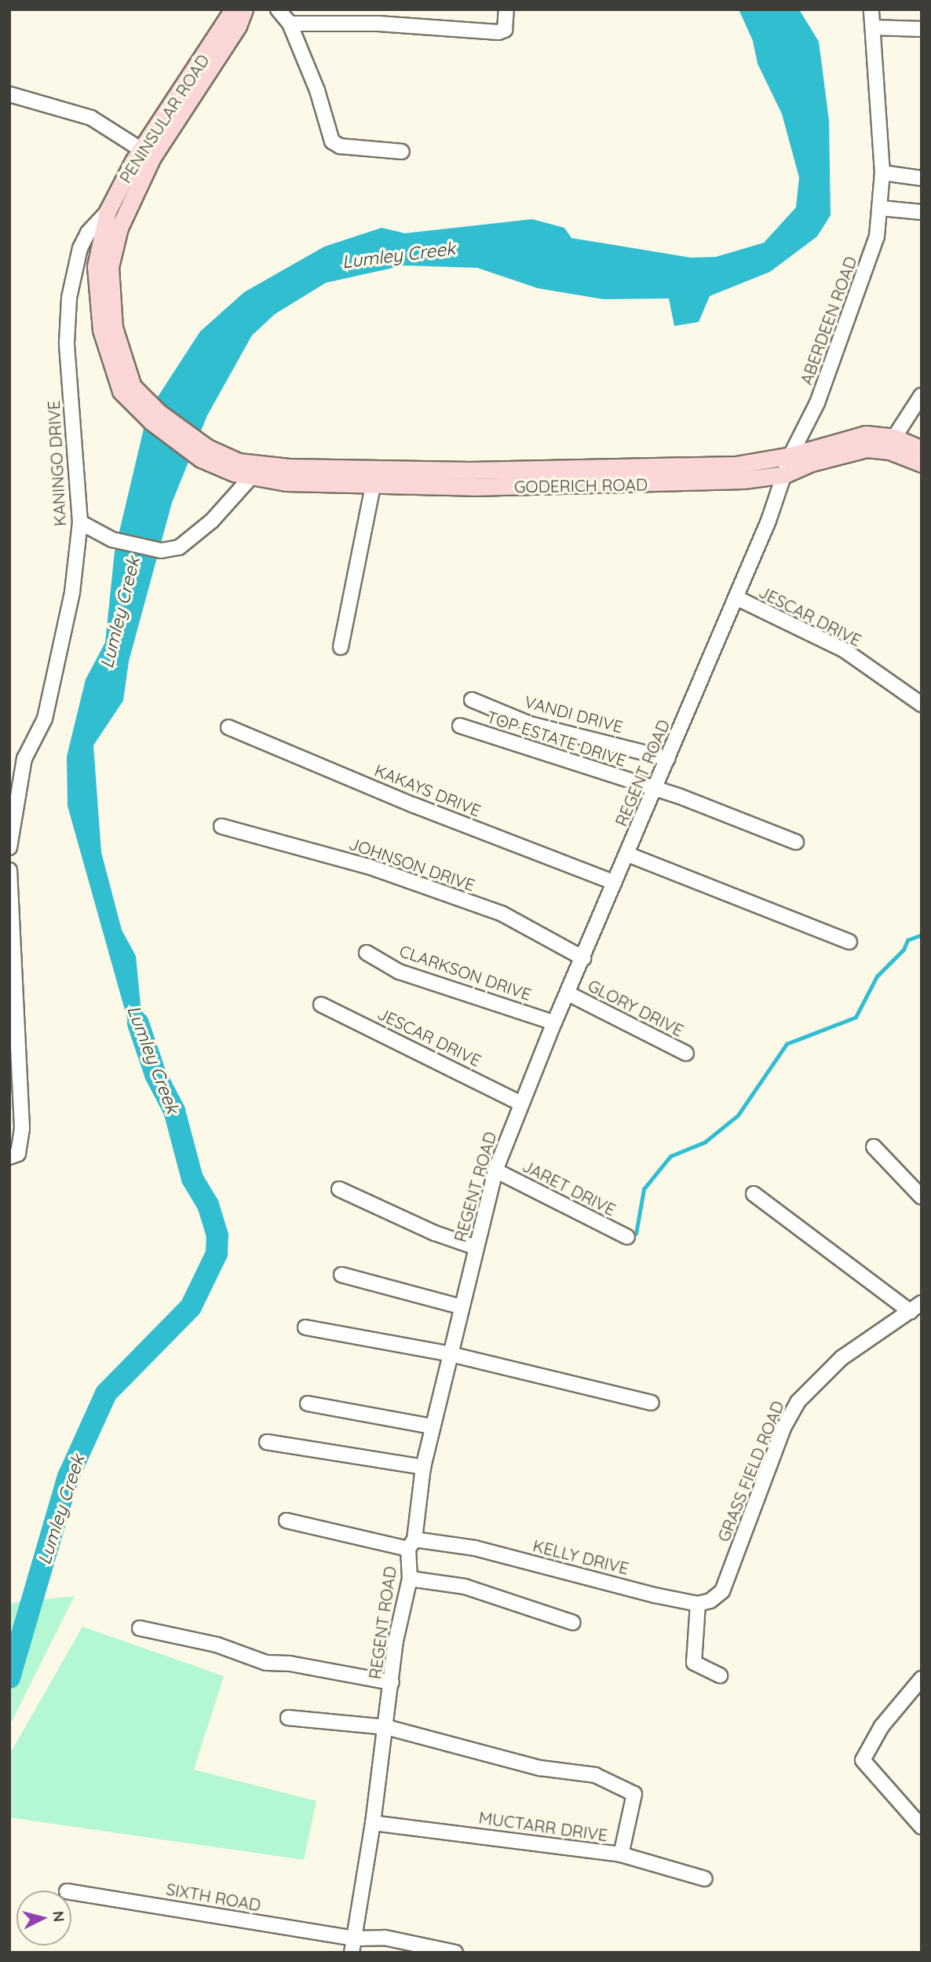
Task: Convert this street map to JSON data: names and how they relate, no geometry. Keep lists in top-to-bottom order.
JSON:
{
  "streets": {
    "main road": ["PENINSULAR ROAD", "GODERICH ROAD"],
    "street": [
      "ABERDEEN ROAD",
      "KANINGO DRIVE",
      "JESCAR DRIVE",
      "VANDI DRIVE",
      "TOP ESTATE DRIVE",
      "REGENT ROAD",
      "KAKAYS DRIVE",
      "JOHNSON DRIVE",
      "CLARKSON DRIVE",
      "GLORY DRIVE",
      "JARET DRIVE",
      "GRASS FIELD ROAD",
      "KELLY DRIVE",
      "MUCTARR DRIVE",
      "SIXTH ROAD"
    ]
  },
  "crossings": [
    ["PENINSULAR ROAD", "KANINGO DRIVE"],
    ["ABERDEEN ROAD", "GODERICH ROAD"],
    ["ABERDEEN ROAD", "REGENT ROAD"],
    ["GODERICH ROAD", "REGENT ROAD"],
    ["JESCAR DRIVE", "REGENT ROAD"],
    ["VANDI DRIVE", "REGENT ROAD"],
    ["TOP ESTATE DRIVE", "REGENT ROAD"],
    ["REGENT ROAD", "KAKAYS DRIVE"],
    ["REGENT ROAD", "JOHNSON DRIVE"],
    ["REGENT ROAD", "CLARKSON DRIVE"],
    ["REGENT ROAD", "GLORY DRIVE"],
    ["REGENT ROAD", "JARET DRIVE"],
    ["REGENT ROAD", "KELLY DRIVE"],
    ["REGENT ROAD", "MUCTARR DRIVE"],
    ["REGENT ROAD", "SIXTH ROAD"],
    ["GRASS FIELD ROAD", "KELLY DRIVE"]
  ],
  "water": ["Lumley Creek"],
  "north": "right"
}
